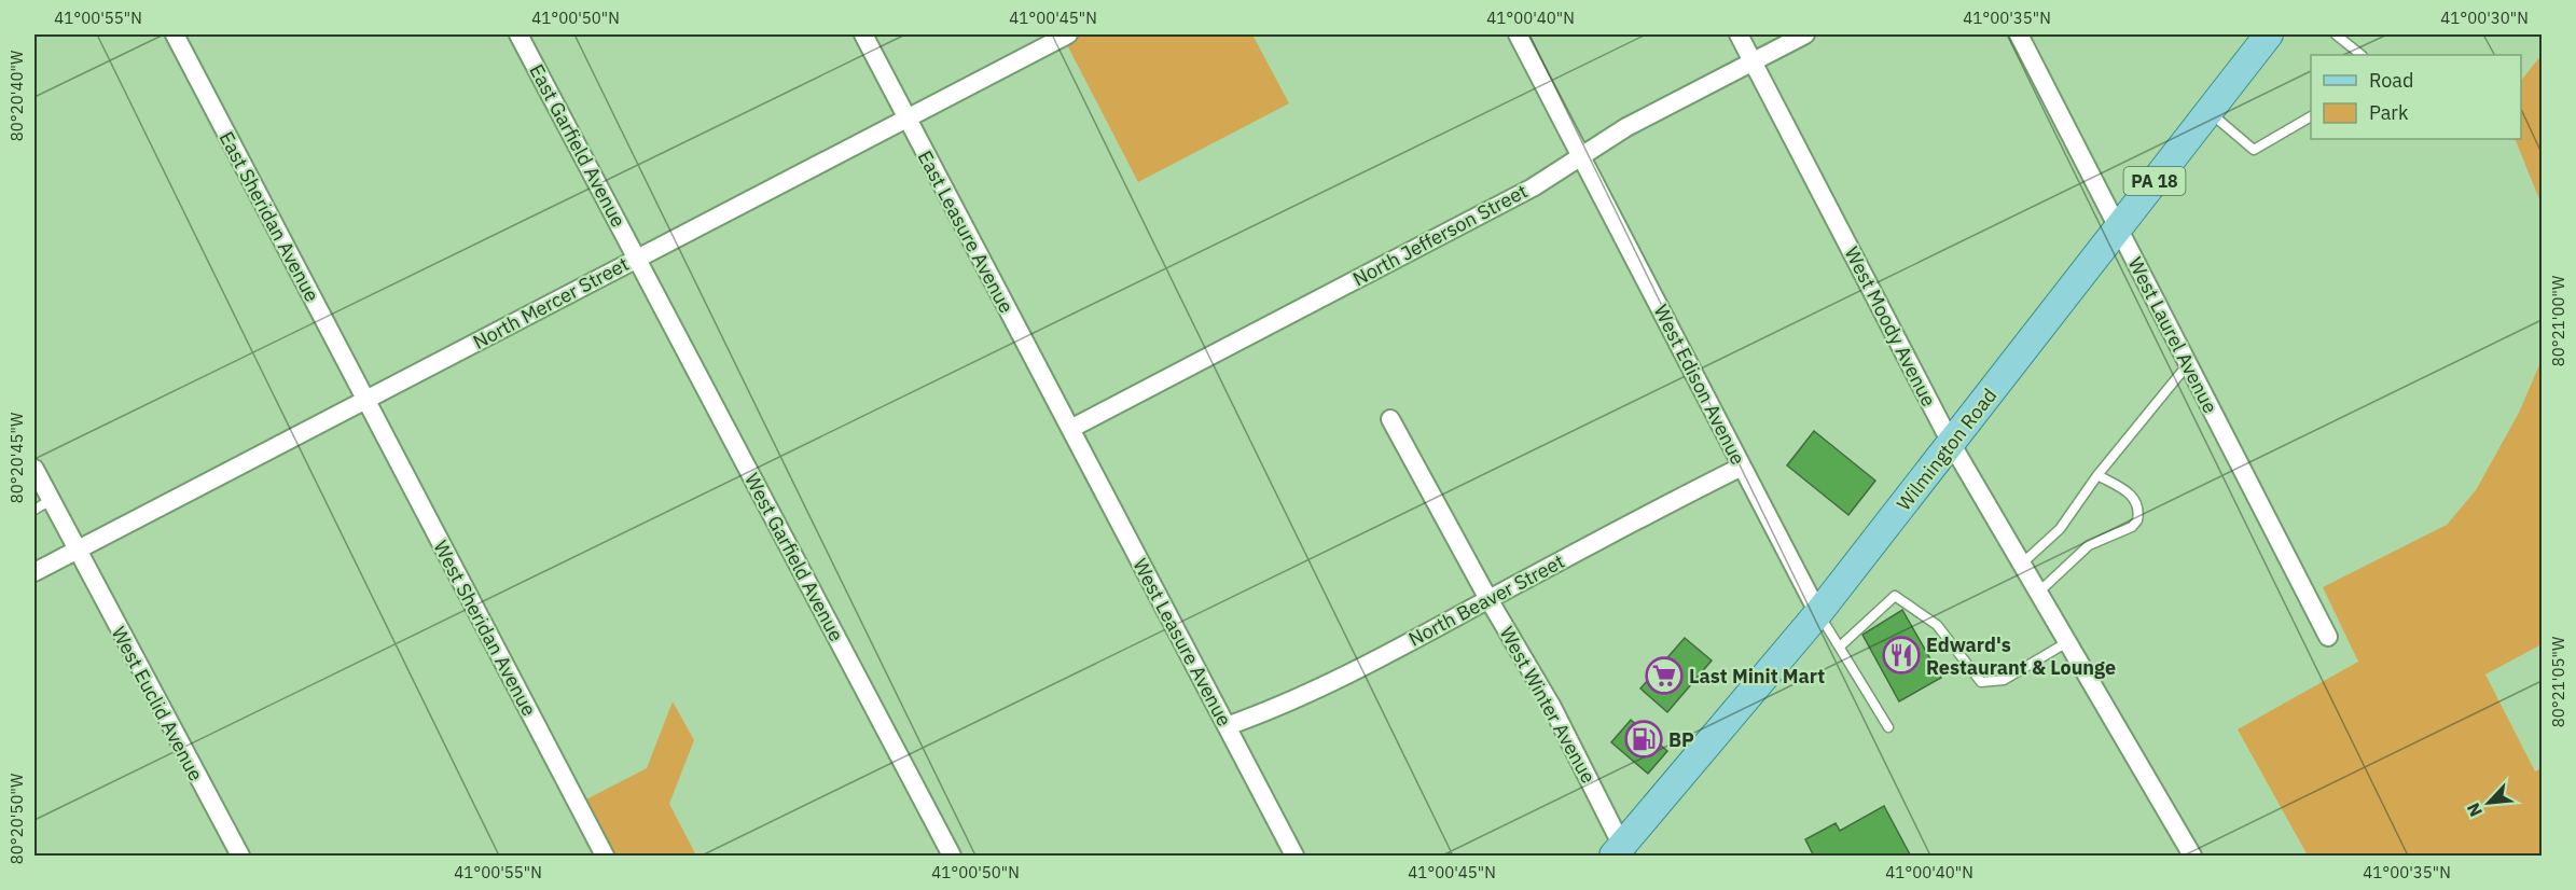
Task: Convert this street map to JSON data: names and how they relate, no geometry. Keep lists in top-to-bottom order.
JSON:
{
  "streets": {
    "main road": ["PA 18", "Wilmington Road"],
    "street": [
      "East Garfield Avenue",
      "East Sheridan Avenue",
      "East Leasure Avenue",
      "North Jefferson Street",
      "North Mercer Street",
      "West Moody Avenue",
      "West Laurel Avenue",
      "West Edison Avenue",
      "West Garfield Avenue",
      "North Beaver Street",
      "West Sheridan Avenue",
      "West Leasure Avenue",
      "West Euclid Avenue",
      "West Winter Avenue"
    ]
  },
  "crossings": [
    ["East Garfield Avenue", "North Mercer Street"],
    ["East Garfield Avenue", "West Garfield Avenue"],
    ["East Sheridan Avenue", "North Mercer Street"],
    ["East Sheridan Avenue", "West Sheridan Avenue"],
    ["East Leasure Avenue", "North Jefferson Street"],
    ["East Leasure Avenue", "North Mercer Street"],
    ["East Leasure Avenue", "West Leasure Avenue"],
    ["North Jefferson Street", "West Moody Avenue"],
    ["North Jefferson Street", "West Edison Avenue"],
    ["North Jefferson Street", "West Leasure Avenue"],
    ["North Mercer Street", "West Garfield Avenue"],
    ["North Mercer Street", "West Sheridan Avenue"],
    ["North Mercer Street", "West Euclid Avenue"],
    ["West Moody Avenue", "Wilmington Road"],
    ["West Laurel Avenue", "Wilmington Road"],
    ["West Edison Avenue", "Wilmington Road"],
    ["West Edison Avenue", "North Beaver Street"],
    ["Wilmington Road", "West Winter Avenue"],
    ["North Beaver Street", "West Leasure Avenue"],
    ["North Beaver Street", "West Winter Avenue"]
  ],
  "places": {
    "restaurant": ["Edward's Restaurant & Lounge"],
    "supermarket": ["Last Minit Mart"],
    "fuel station": ["BP"]
  },
  "legend": ["Road", "Park"],
  "north": "bottom left",
  "coordinates": [
    "41°00'55\"N",
    "41°00'50\"N",
    "41°00'45\"N",
    "41°00'40\"N",
    "41°00'35\"N",
    "41°00'30\"N",
    "80°20'40\"W",
    "80°21'00\"W",
    "80°20'45\"W",
    "80°21'05\"W",
    "80°20'50\"W"
  ]
}
